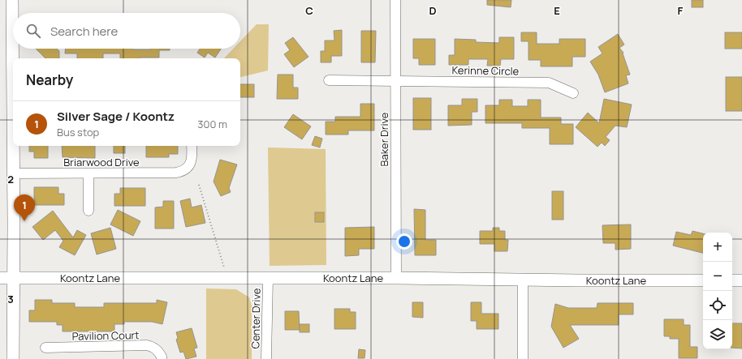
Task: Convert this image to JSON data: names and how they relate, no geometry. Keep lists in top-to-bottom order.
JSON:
{
  "streets": {
    "street": [
      "Kerinne Circle",
      "Baker Drive",
      "Briarwood Drive",
      "Koontz Lane",
      "Center Drive",
      "Pavilion Court"
    ]
  },
  "crossings": [
    ["Kerinne Circle", "Baker Drive"],
    ["Baker Drive", "Koontz Lane"],
    ["Koontz Lane", "Center Drive"]
  ],
  "page": {
    "search": "Search here",
    "heading": "Nearby",
    "list": [
      {
        "mark": "1",
        "name": "Silver Sage / Koontz",
        "note": "Bus stop",
        "value": "300 m"
      }
    ],
    "pins": "1",
    "map_buttons": ["+", "−"]
  },
  "grid": {
    "columns": [
      "C",
      "D",
      "E",
      "F"
    ],
    "rows": ["2", "3"]
  }
}
